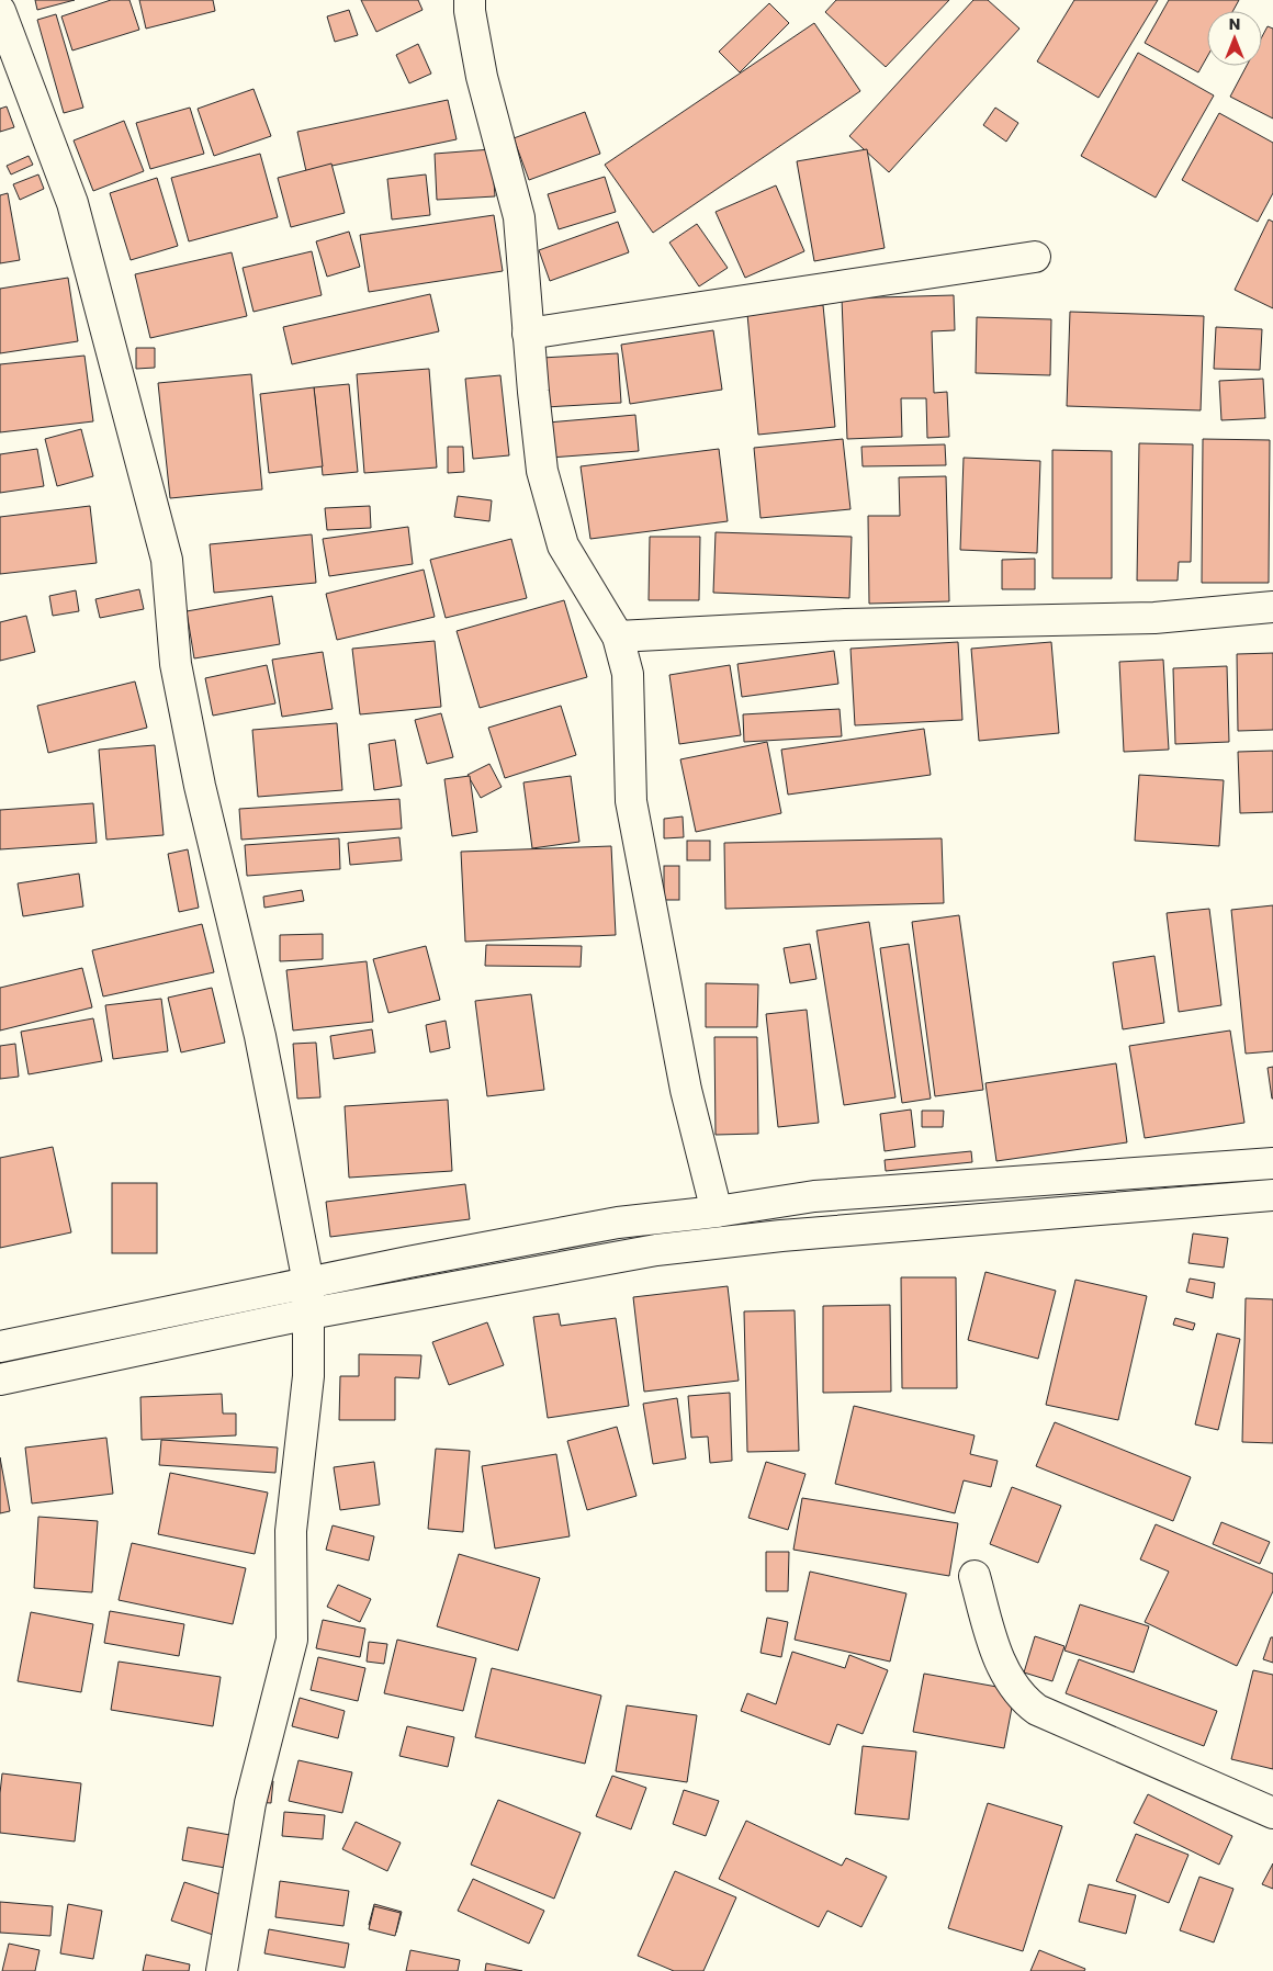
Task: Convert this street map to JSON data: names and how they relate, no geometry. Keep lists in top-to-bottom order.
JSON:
{
  "north": "top"
}
